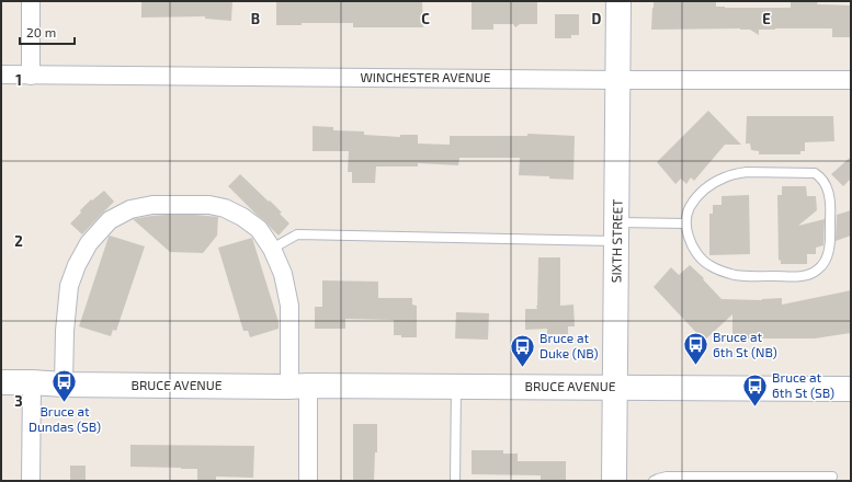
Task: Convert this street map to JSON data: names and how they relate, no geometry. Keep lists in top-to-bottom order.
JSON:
{
  "streets": {
    "street": ["WINCHESTER AVENUE", "SIXTH STREET", "BRUCE AVENUE"]
  },
  "crossings": [
    ["WINCHESTER AVENUE", "SIXTH STREET"],
    ["SIXTH STREET", "BRUCE AVENUE"]
  ],
  "places": {
    "bus stop": [
      "Bruce at 6th St (NB)",
      "Bruce at Duke (NB)",
      "Bruce at Dundas (SB)",
      "Bruce at 6th St (SB)"
    ]
  },
  "scale_bar": "20 m",
  "grid": {
    "columns": [
      "B",
      "C",
      "D",
      "E"
    ],
    "rows": ["1", "2", "3"]
  }
}
